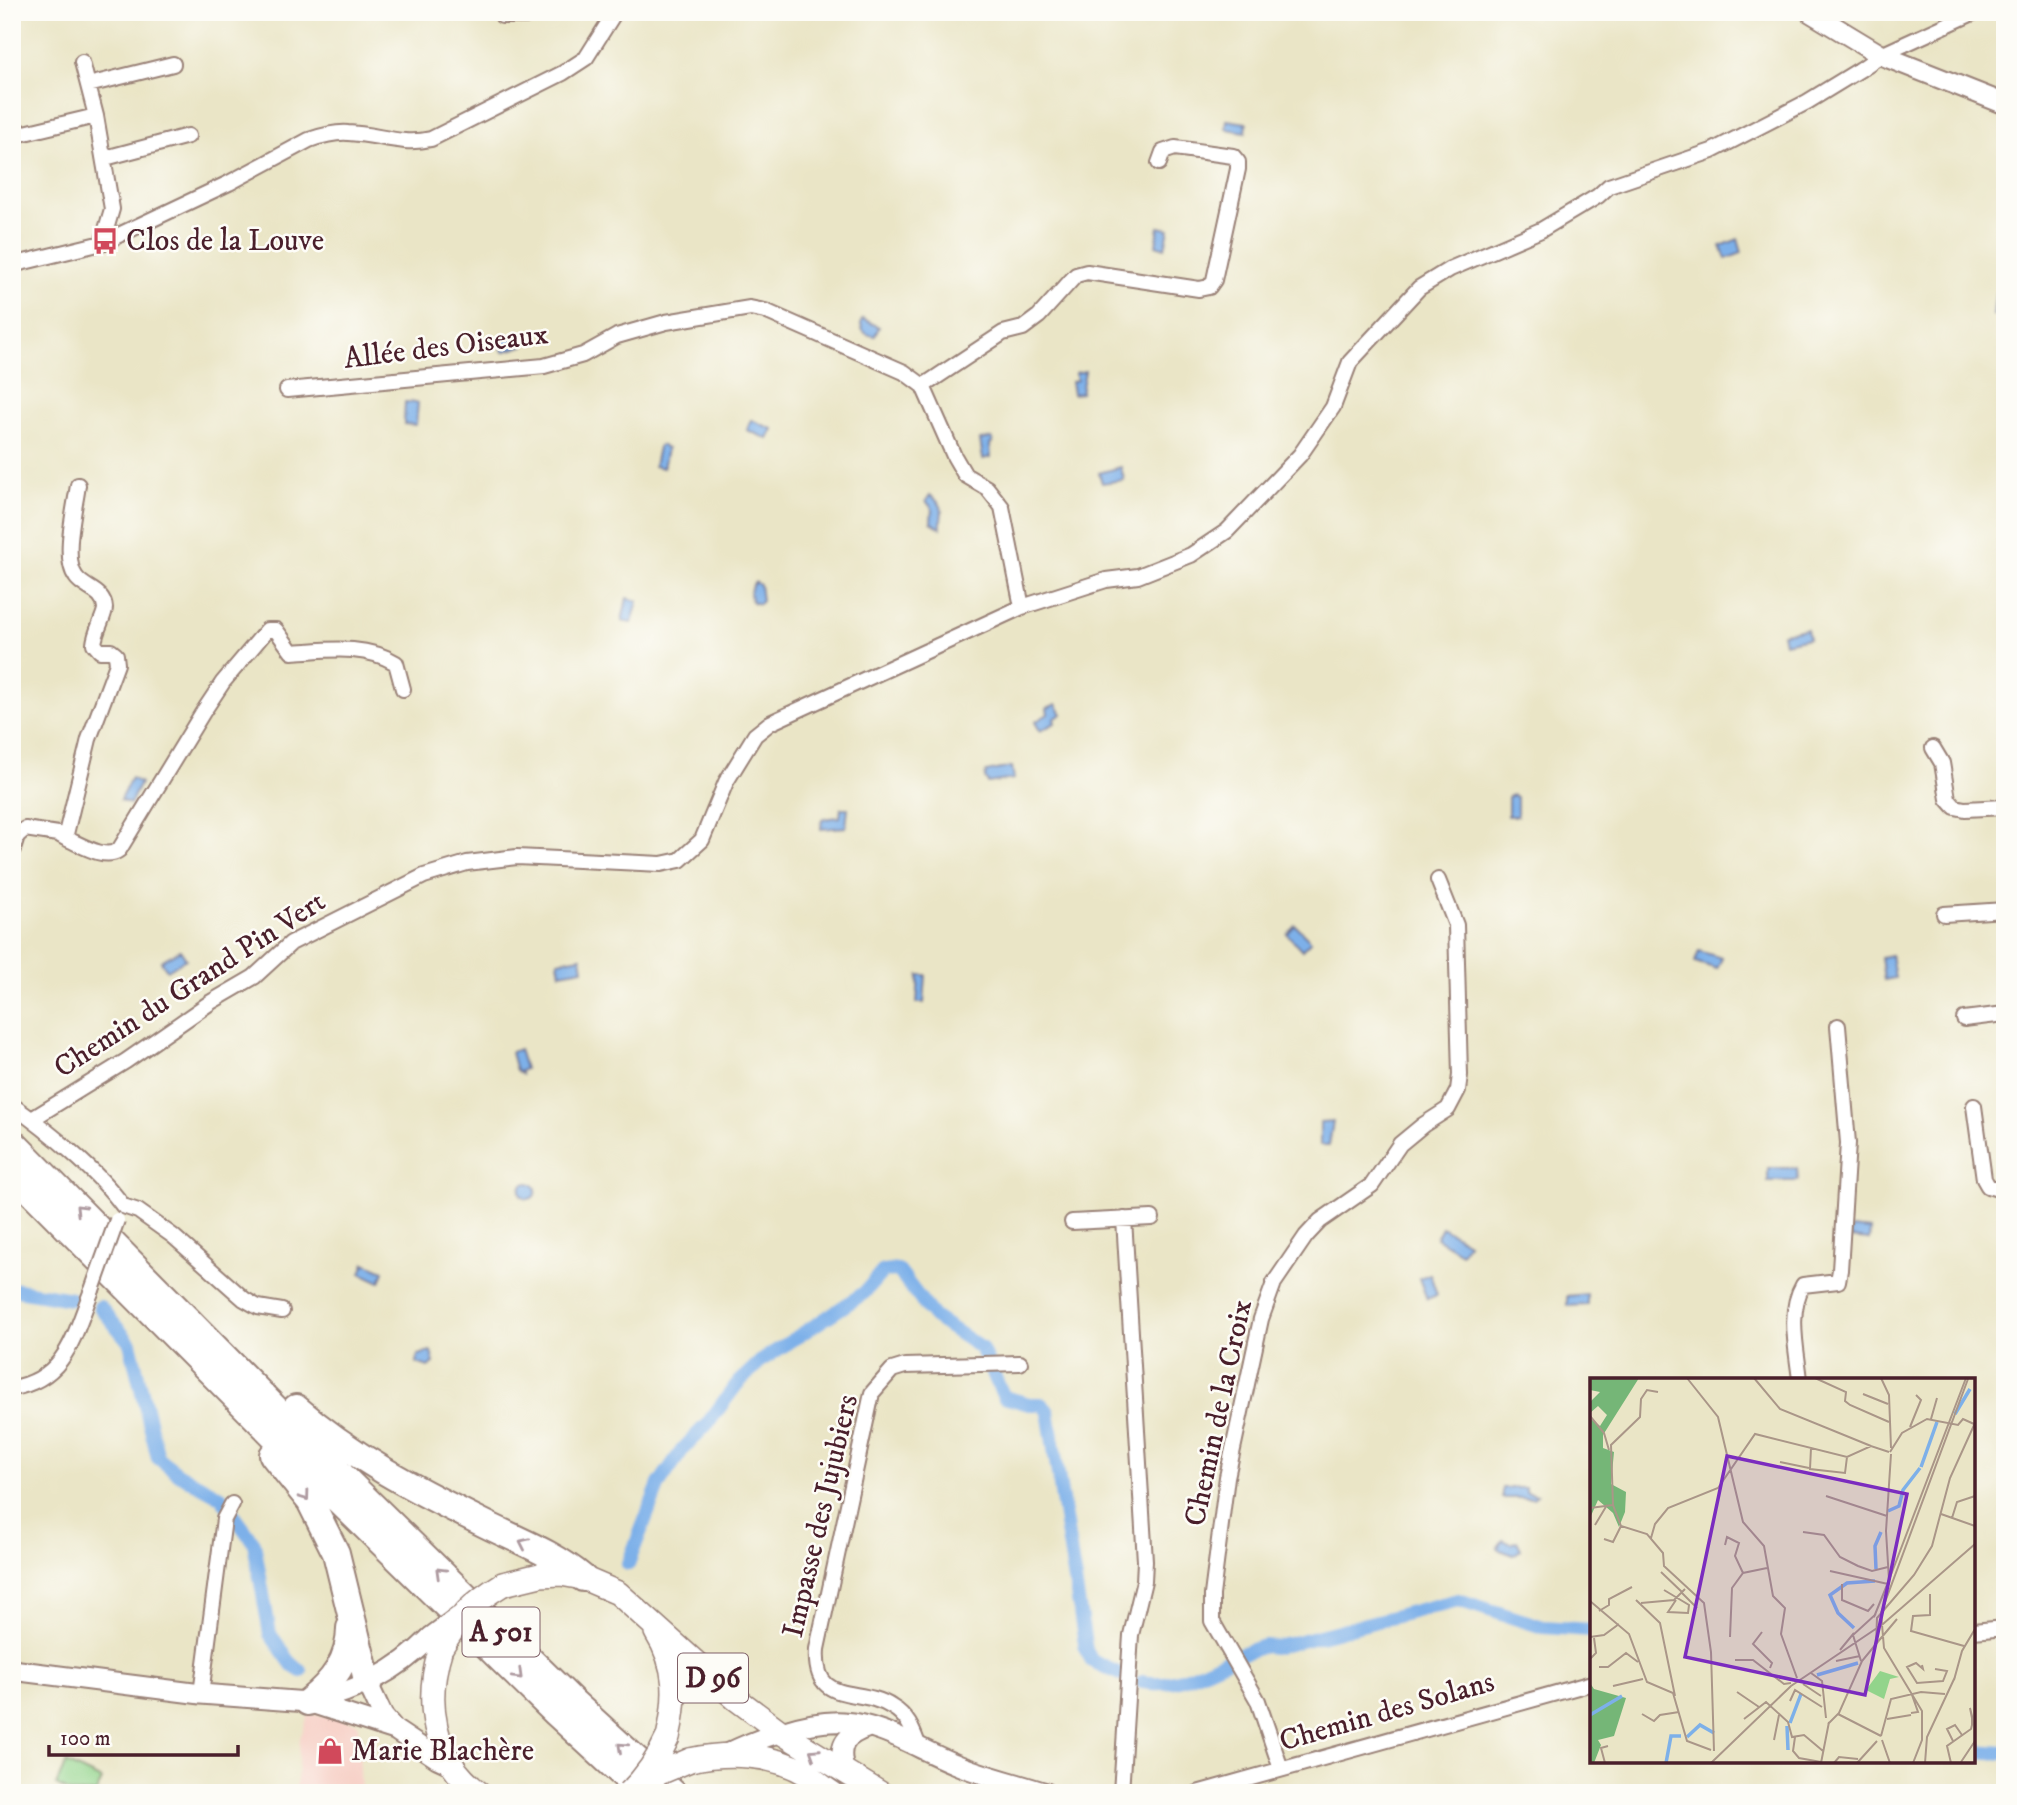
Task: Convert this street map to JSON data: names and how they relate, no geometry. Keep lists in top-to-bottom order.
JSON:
{
  "streets": {
    "highway": ["A 501"],
    "main road": ["D 96"],
    "street": [
      "Allée des Oiseaux",
      "Chemin du Grand Pin Vert",
      "Chemin de la Croix",
      "Impasse des Jujubiers",
      "Chemin des Solans"
    ]
  },
  "crossings": [
    ["Chemin de la Croix", "Chemin des Solans"]
  ],
  "places": {
    "bus stop": ["Clos de la Louve"],
    "shop": ["Marie Blachère"]
  },
  "scale_bar": "100 m"
}
